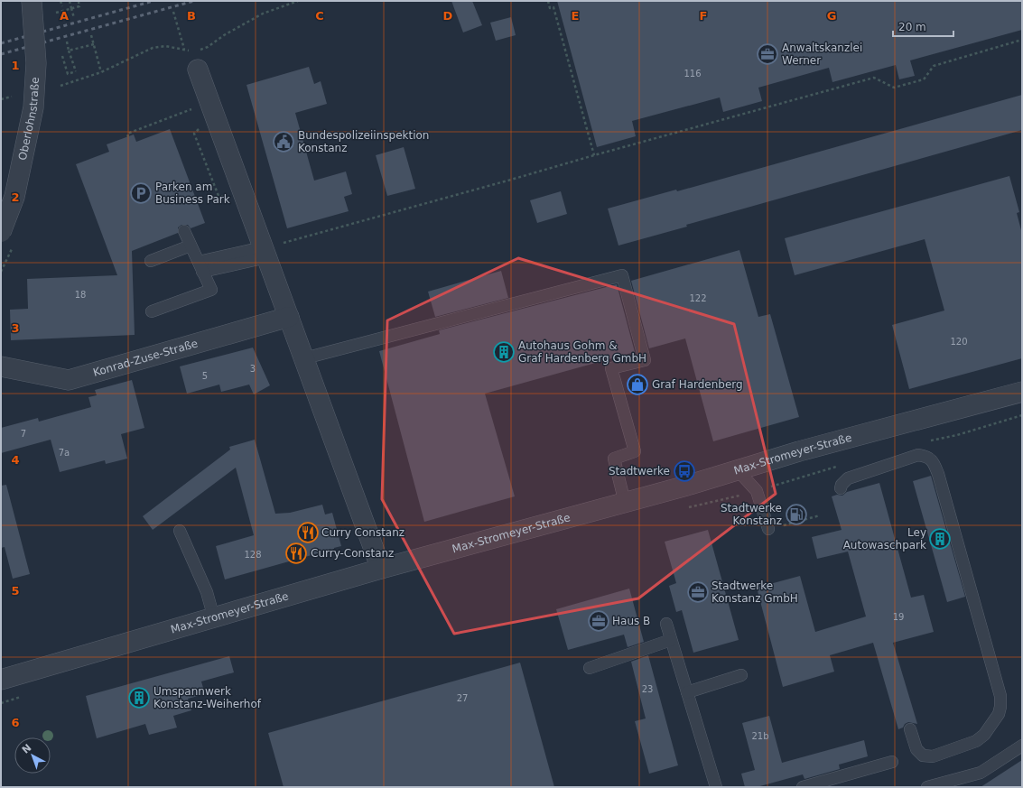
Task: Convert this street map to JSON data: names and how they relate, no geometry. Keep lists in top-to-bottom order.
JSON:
{
  "streets": {
    "street": ["Oberlohnstraße", "Konrad-Zuse-Straße", "Max-Stromeyer-Straße"]
  },
  "places": {
    "office": ["Anwaltskanzlei Werner", "Stadtwerke Konstanz GmbH", "Haus B"],
    "public building": ["Bundespolizeiinspektion Konstanz"],
    "parking": ["Parken am Business Park"],
    "building": ["Autohaus Gohm & Graf Hardenberg GmbH", "Ley Autowaschpark", "Umspannwerk Konstanz-Weiherhof"],
    "shop": ["Graf Hardenberg"],
    "bus stop": ["Stadtwerke"],
    "fuel station": ["Stadtwerke Konstanz"],
    "restaurant": ["Curry Constanz", "Curry-Constanz"]
  },
  "house_numbers": [
    "116",
    "18",
    "122",
    "120",
    "3",
    "5",
    "7",
    "7a",
    "128",
    "19",
    "23",
    "27",
    "21b"
  ],
  "scale_bar": "20 m",
  "north": "top left",
  "grid": {
    "columns": [
      "A",
      "B",
      "C",
      "D",
      "E",
      "F",
      "G"
    ],
    "rows": [
      "1",
      "2",
      "3",
      "4",
      "5",
      "6"
    ]
  }
}
